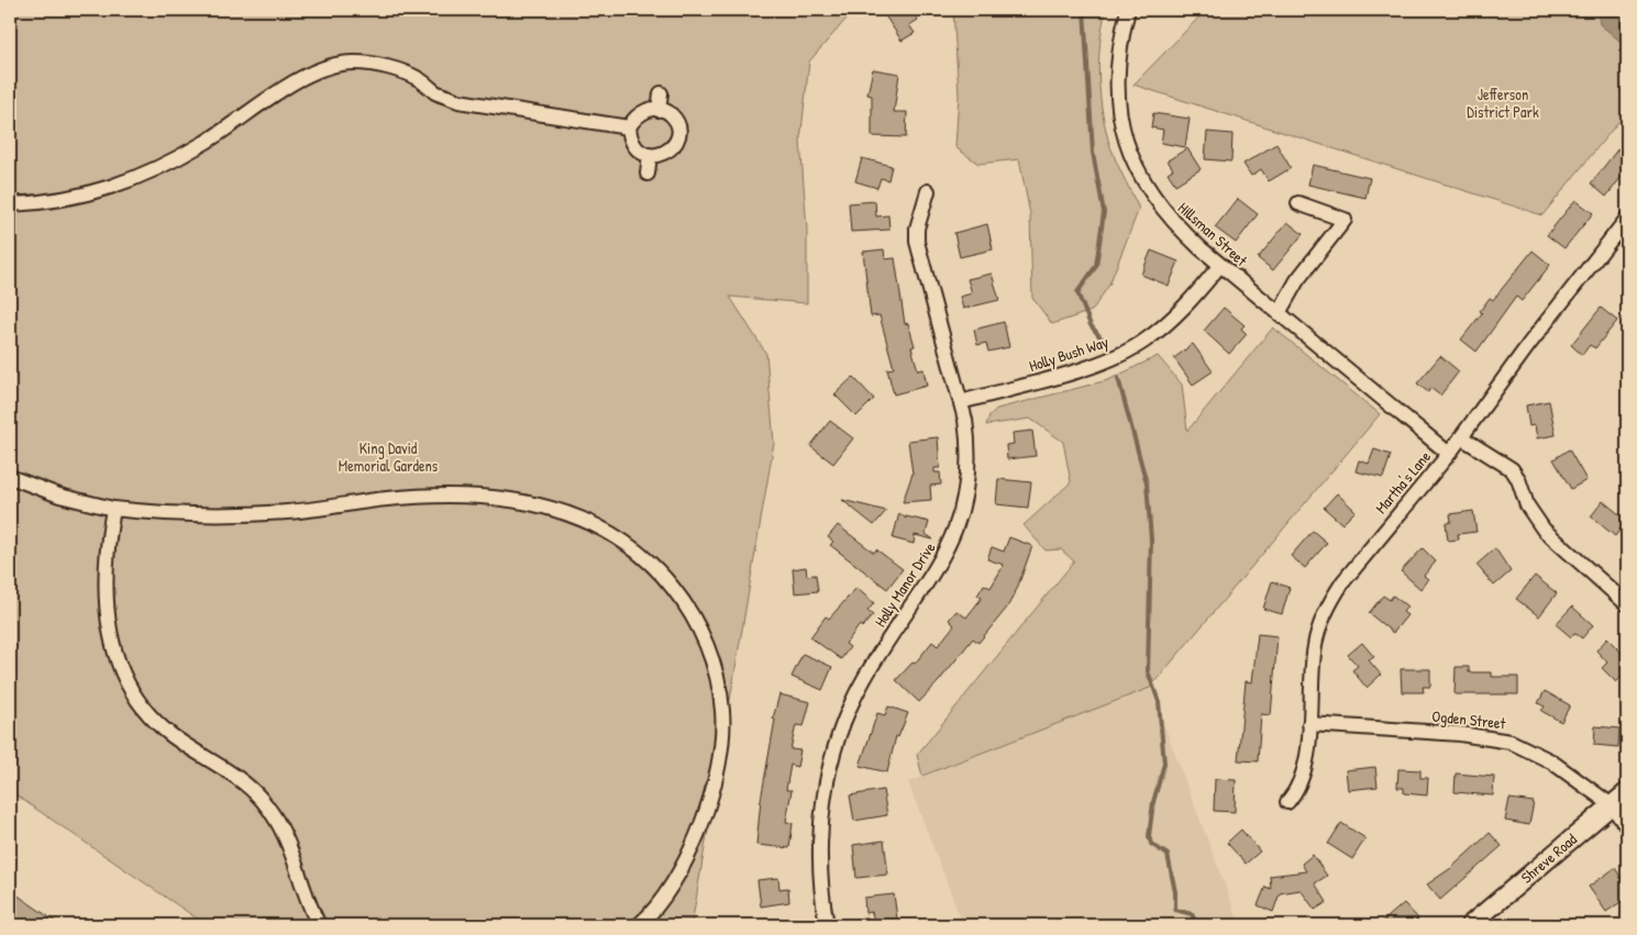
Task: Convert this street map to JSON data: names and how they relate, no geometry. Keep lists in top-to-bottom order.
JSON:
{
  "streets": {
    "main road": ["Shreve Road"],
    "street": [
      "Hillsman Street",
      "Holly Bush Way",
      "Martha's Lane",
      "Holly Manor Drive",
      "Ogden Street"
    ]
  },
  "crossings": [
    ["Hillsman Street", "Holly Bush Way"],
    ["Hillsman Street", "Martha's Lane"],
    ["Holly Bush Way", "Holly Manor Drive"],
    ["Martha's Lane", "Ogden Street"],
    ["Ogden Street", "Shreve Road"]
  ],
  "parks": ["Jefferson District Park", "King David Memorial Gardens"]
}
